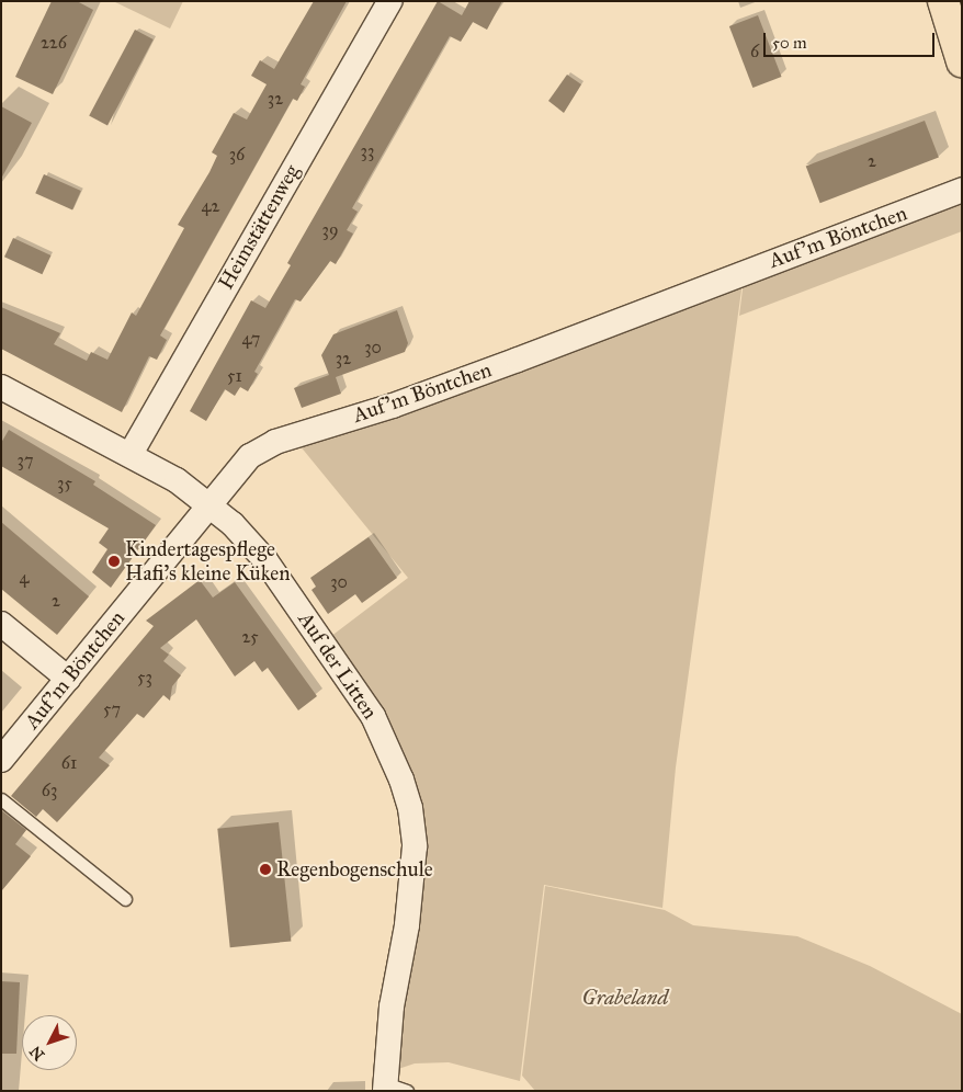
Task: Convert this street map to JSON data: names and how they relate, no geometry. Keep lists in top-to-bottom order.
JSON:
{
  "streets": {
    "street": ["Heimstättenweg", "Auf'm Böntchen", "Auf der Litten"]
  },
  "crossings": [
    ["Heimstättenweg", "Auf der Litten"],
    ["Auf'm Böntchen", "Auf der Litten"]
  ],
  "parks": ["Grabeland"],
  "places": ["Kindertagespflege Hafi’s kleine Küken", "Regenbogenschule"],
  "house_numbers": [
    "226",
    "6",
    "32",
    "33",
    "36",
    "2",
    "42",
    "39",
    "47",
    "30",
    "32",
    "51",
    "37",
    "35",
    "4",
    "30",
    "2",
    "25",
    "53",
    "57",
    "61",
    "63"
  ],
  "scale_bar": "50 m",
  "north": "bottom left"
}
